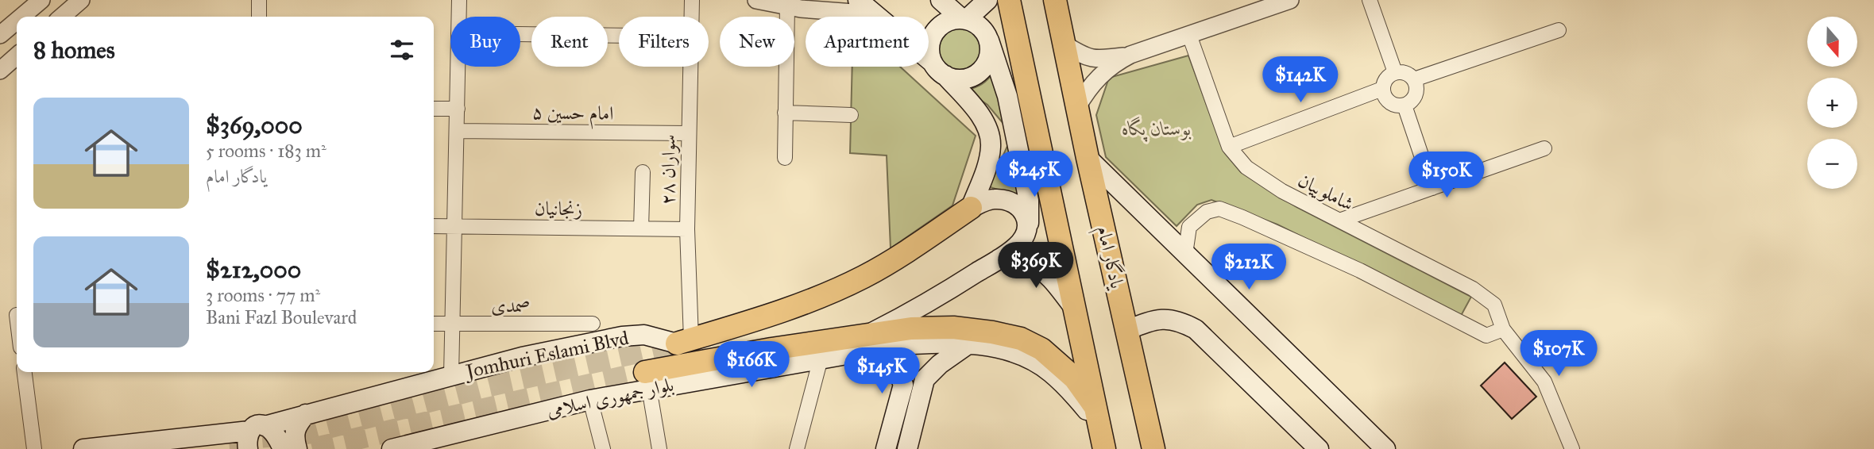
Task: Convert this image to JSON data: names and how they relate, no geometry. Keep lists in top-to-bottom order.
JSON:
{
  "streets": {
    "main road": ["یادگار امام", "Jomhuri Eslami Blvd", "بلوار جمهوری اسلامی"],
    "street": [
      "امام حسین ۵",
      "سواران ۲۸",
      "شاملوییان",
      "زنجانیان",
      "صمدی"
    ]
  },
  "crossings": [
    ["امام حسین ۵", "سواران ۲۸"],
    ["سواران ۲۸", "زنجانیان"],
    ["سواران ۲۸", "Jomhuri Eslami Blvd"],
    ["Jomhuri Eslami Blvd", "بلوار جمهوری اسلامی"]
  ],
  "parks": ["بوستان پگاه"],
  "north": "bottom",
  "page": {
    "map_buttons": ["+", "−"],
    "chip": [
      "Buy",
      "Rent",
      "Filters",
      "New",
      "Apartment"
    ],
    "heading": "8 homes",
    "price": [
      "$142K",
      "$245K",
      "$150K",
      "$369K",
      "$212K",
      "$107K",
      "$166K",
      "$145K"
    ],
    "list": [
      {
        "name": "$369,000",
        "note": "5 rooms · 183 m² · یادگار امام"
      },
      {
        "name": "$212,000",
        "note": "3 rooms · 77 m² · Bani Fazl Boulevard"
      }
    ]
  }
}
